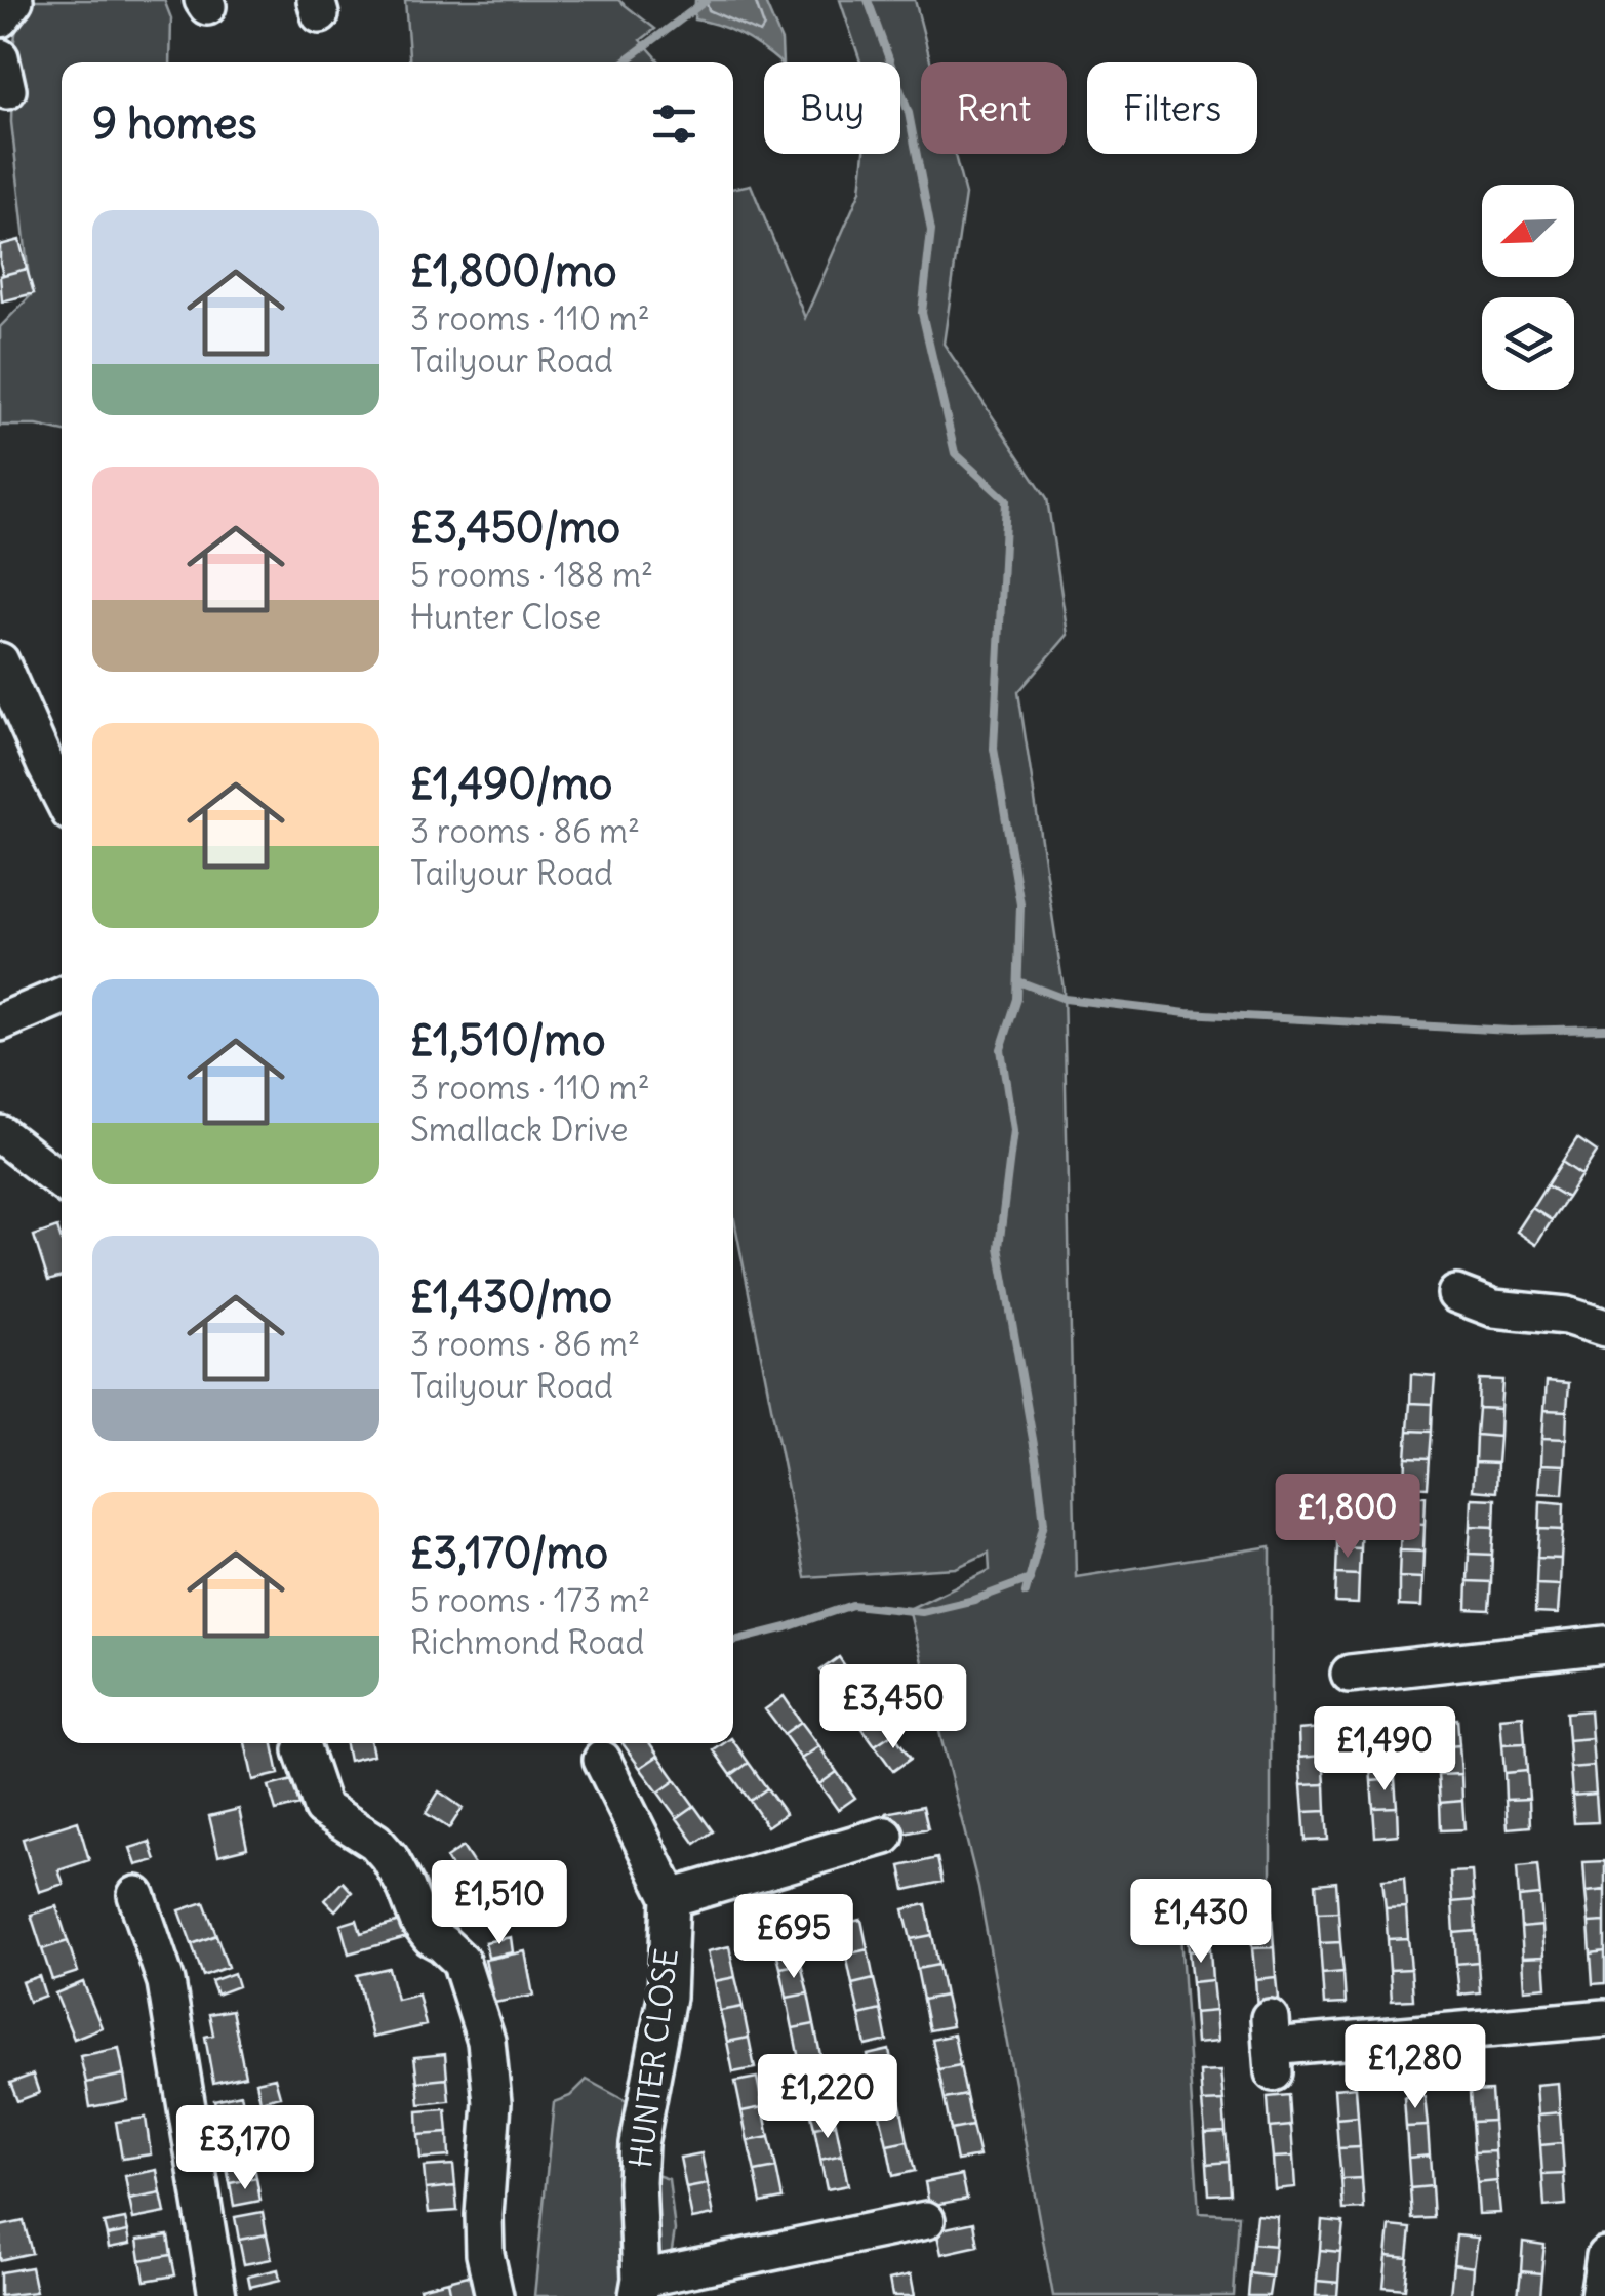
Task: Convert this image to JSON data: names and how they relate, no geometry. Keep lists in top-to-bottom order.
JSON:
{
  "streets": {
    "street": ["HUNTER CLOSE"]
  },
  "north": "bottom left",
  "page": {
    "chip": ["Buy", "Rent", "Filters"],
    "heading": "9 homes",
    "list": [
      {
        "name": "£1,800/mo",
        "note": "3 rooms · 110 m² · Tailyour Road"
      },
      {
        "name": "£3,450/mo",
        "note": "5 rooms · 188 m² · Hunter Close"
      },
      {
        "name": "£1,490/mo",
        "note": "3 rooms · 86 m² · Tailyour Road"
      },
      {
        "name": "£1,510/mo",
        "note": "3 rooms · 110 m² · Smallack Drive"
      },
      {
        "name": "£1,430/mo",
        "note": "3 rooms · 86 m² · Tailyour Road"
      },
      {
        "name": "£3,170/mo",
        "note": "5 rooms · 173 m² · Richmond Road"
      }
    ],
    "price": [
      "£1,800",
      "£3,450",
      "£1,490",
      "£1,510",
      "£1,430",
      "£695",
      "£1,280",
      "£1,220",
      "£3,170"
    ]
  }
}
